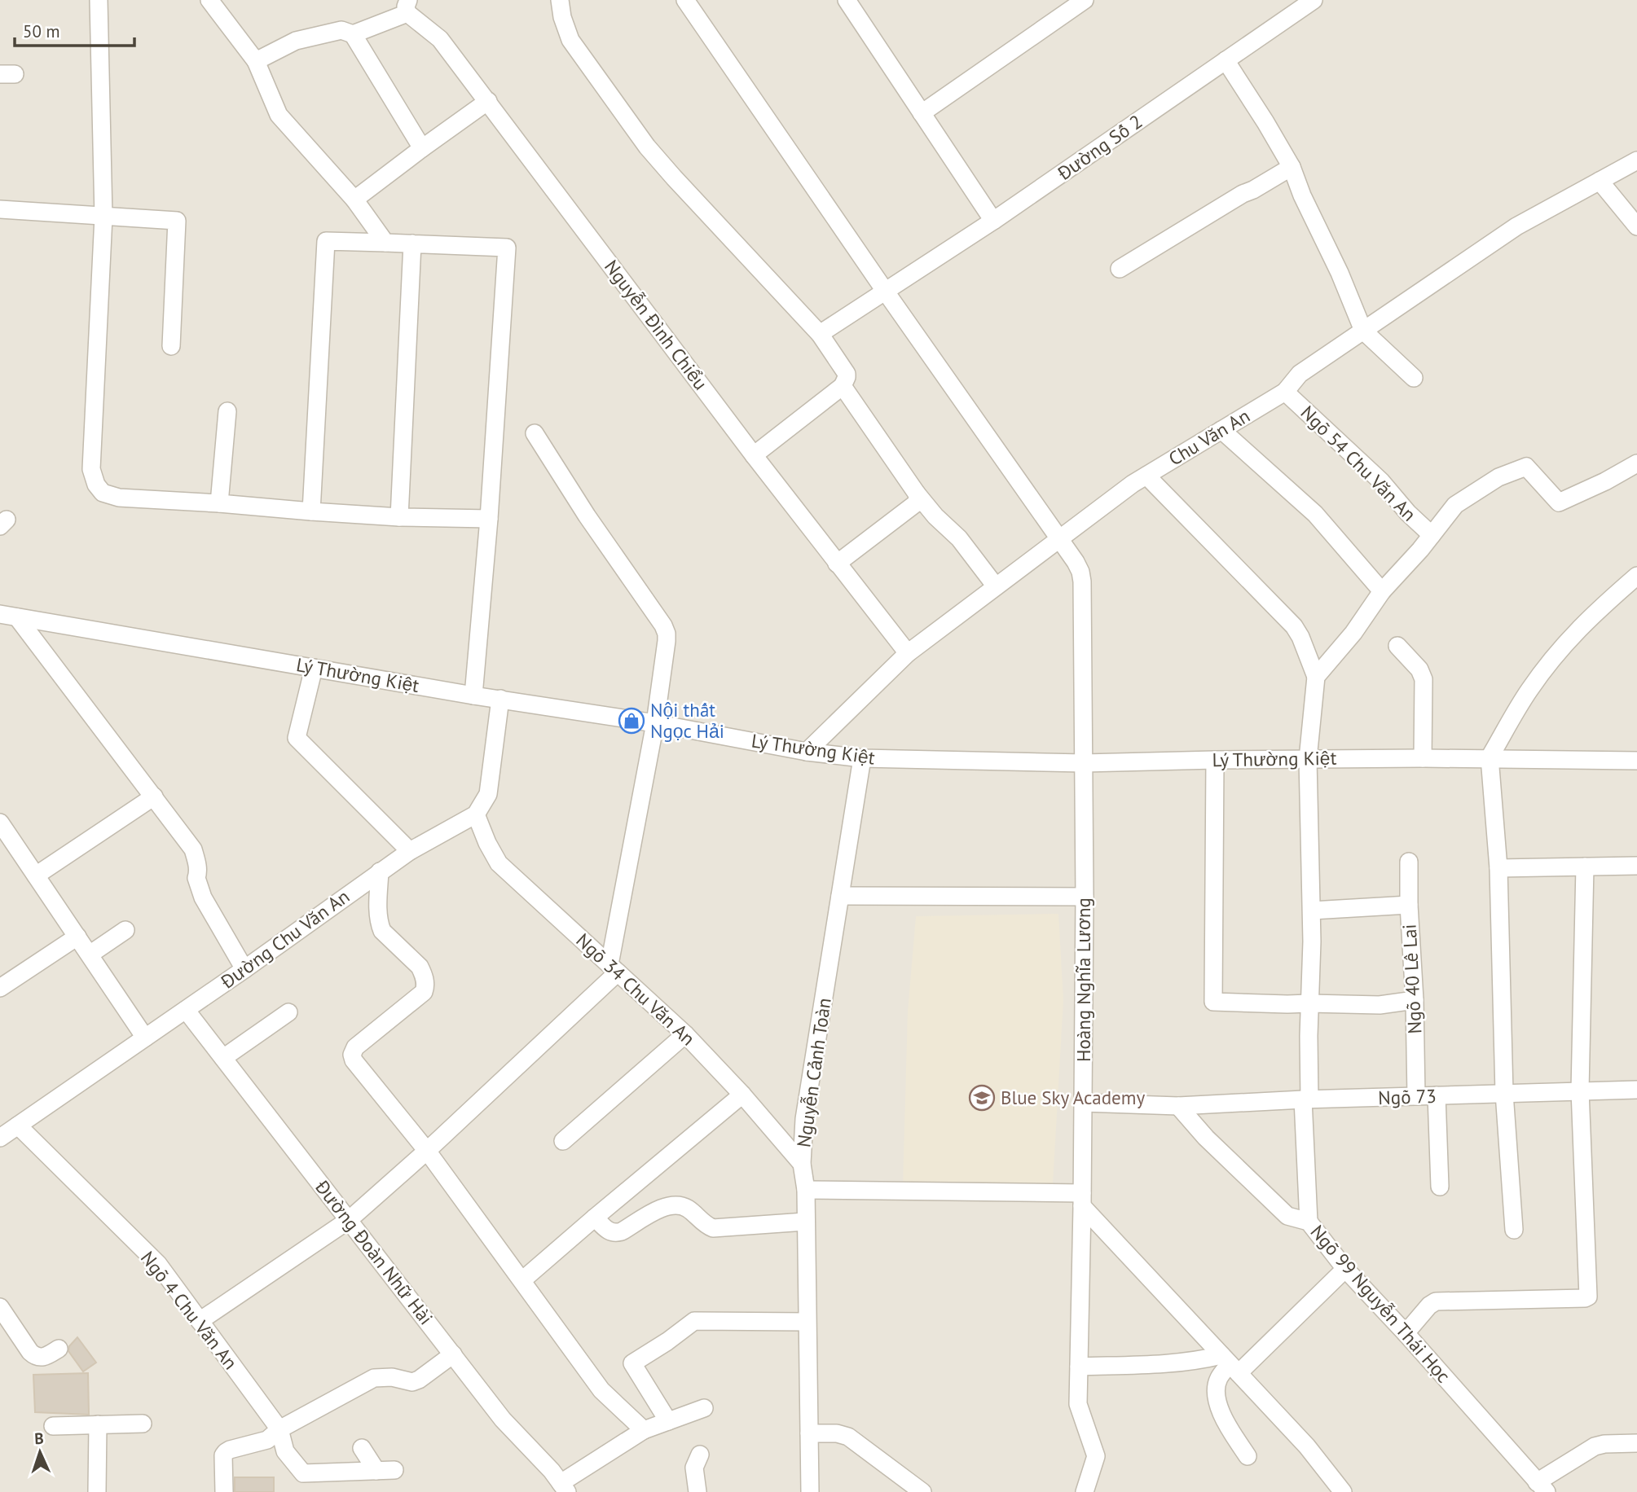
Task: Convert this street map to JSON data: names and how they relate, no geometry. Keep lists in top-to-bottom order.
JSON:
{
  "streets": {
    "street": [
      "Đường Số 2",
      "Nguyễn Đình Chiểu",
      "Chu Văn An",
      "Ngõ 54 Chu Văn An",
      "Lý Thường Kiệt",
      "Đường Chu Văn An",
      "Ngõ 40 Lê Lai",
      "Hoàng Nghĩa Lương",
      "Ngõ 34 Chu Văn An",
      "Nguyễn Cảnh Toàn",
      "Ngõ 73",
      "Đường Đoàn Nhữ Hài",
      "Ngõ 99 Nguyễn Thái Học",
      "Ngõ 4 Chu Văn An"
    ]
  },
  "crossings": [
    ["Đường Số 2", "Hoàng Nghĩa Lương"],
    ["Nguyễn Đình Chiểu", "Chu Văn An"],
    ["Chu Văn An", "Ngõ 54 Chu Văn An"],
    ["Chu Văn An", "Lý Thường Kiệt"],
    ["Chu Văn An", "Hoàng Nghĩa Lương"],
    ["Lý Thường Kiệt", "Hoàng Nghĩa Lương"],
    ["Lý Thường Kiệt", "Nguyễn Cảnh Toàn"],
    ["Đường Chu Văn An", "Ngõ 34 Chu Văn An"],
    ["Đường Chu Văn An", "Đường Đoàn Nhữ Hài"],
    ["Đường Chu Văn An", "Ngõ 4 Chu Văn An"],
    ["Ngõ 40 Lê Lai", "Ngõ 73"],
    ["Hoàng Nghĩa Lương", "Ngõ 73"],
    ["Ngõ 34 Chu Văn An", "Nguyễn Cảnh Toàn"],
    ["Ngõ 73", "Ngõ 99 Nguyễn Thái Học"]
  ],
  "places": {
    "shop": ["Nội thất Ngọc Hải"],
    "school or university": ["Blue Sky Academy"]
  },
  "scale_bar": "50 m",
  "north": "top"
}
